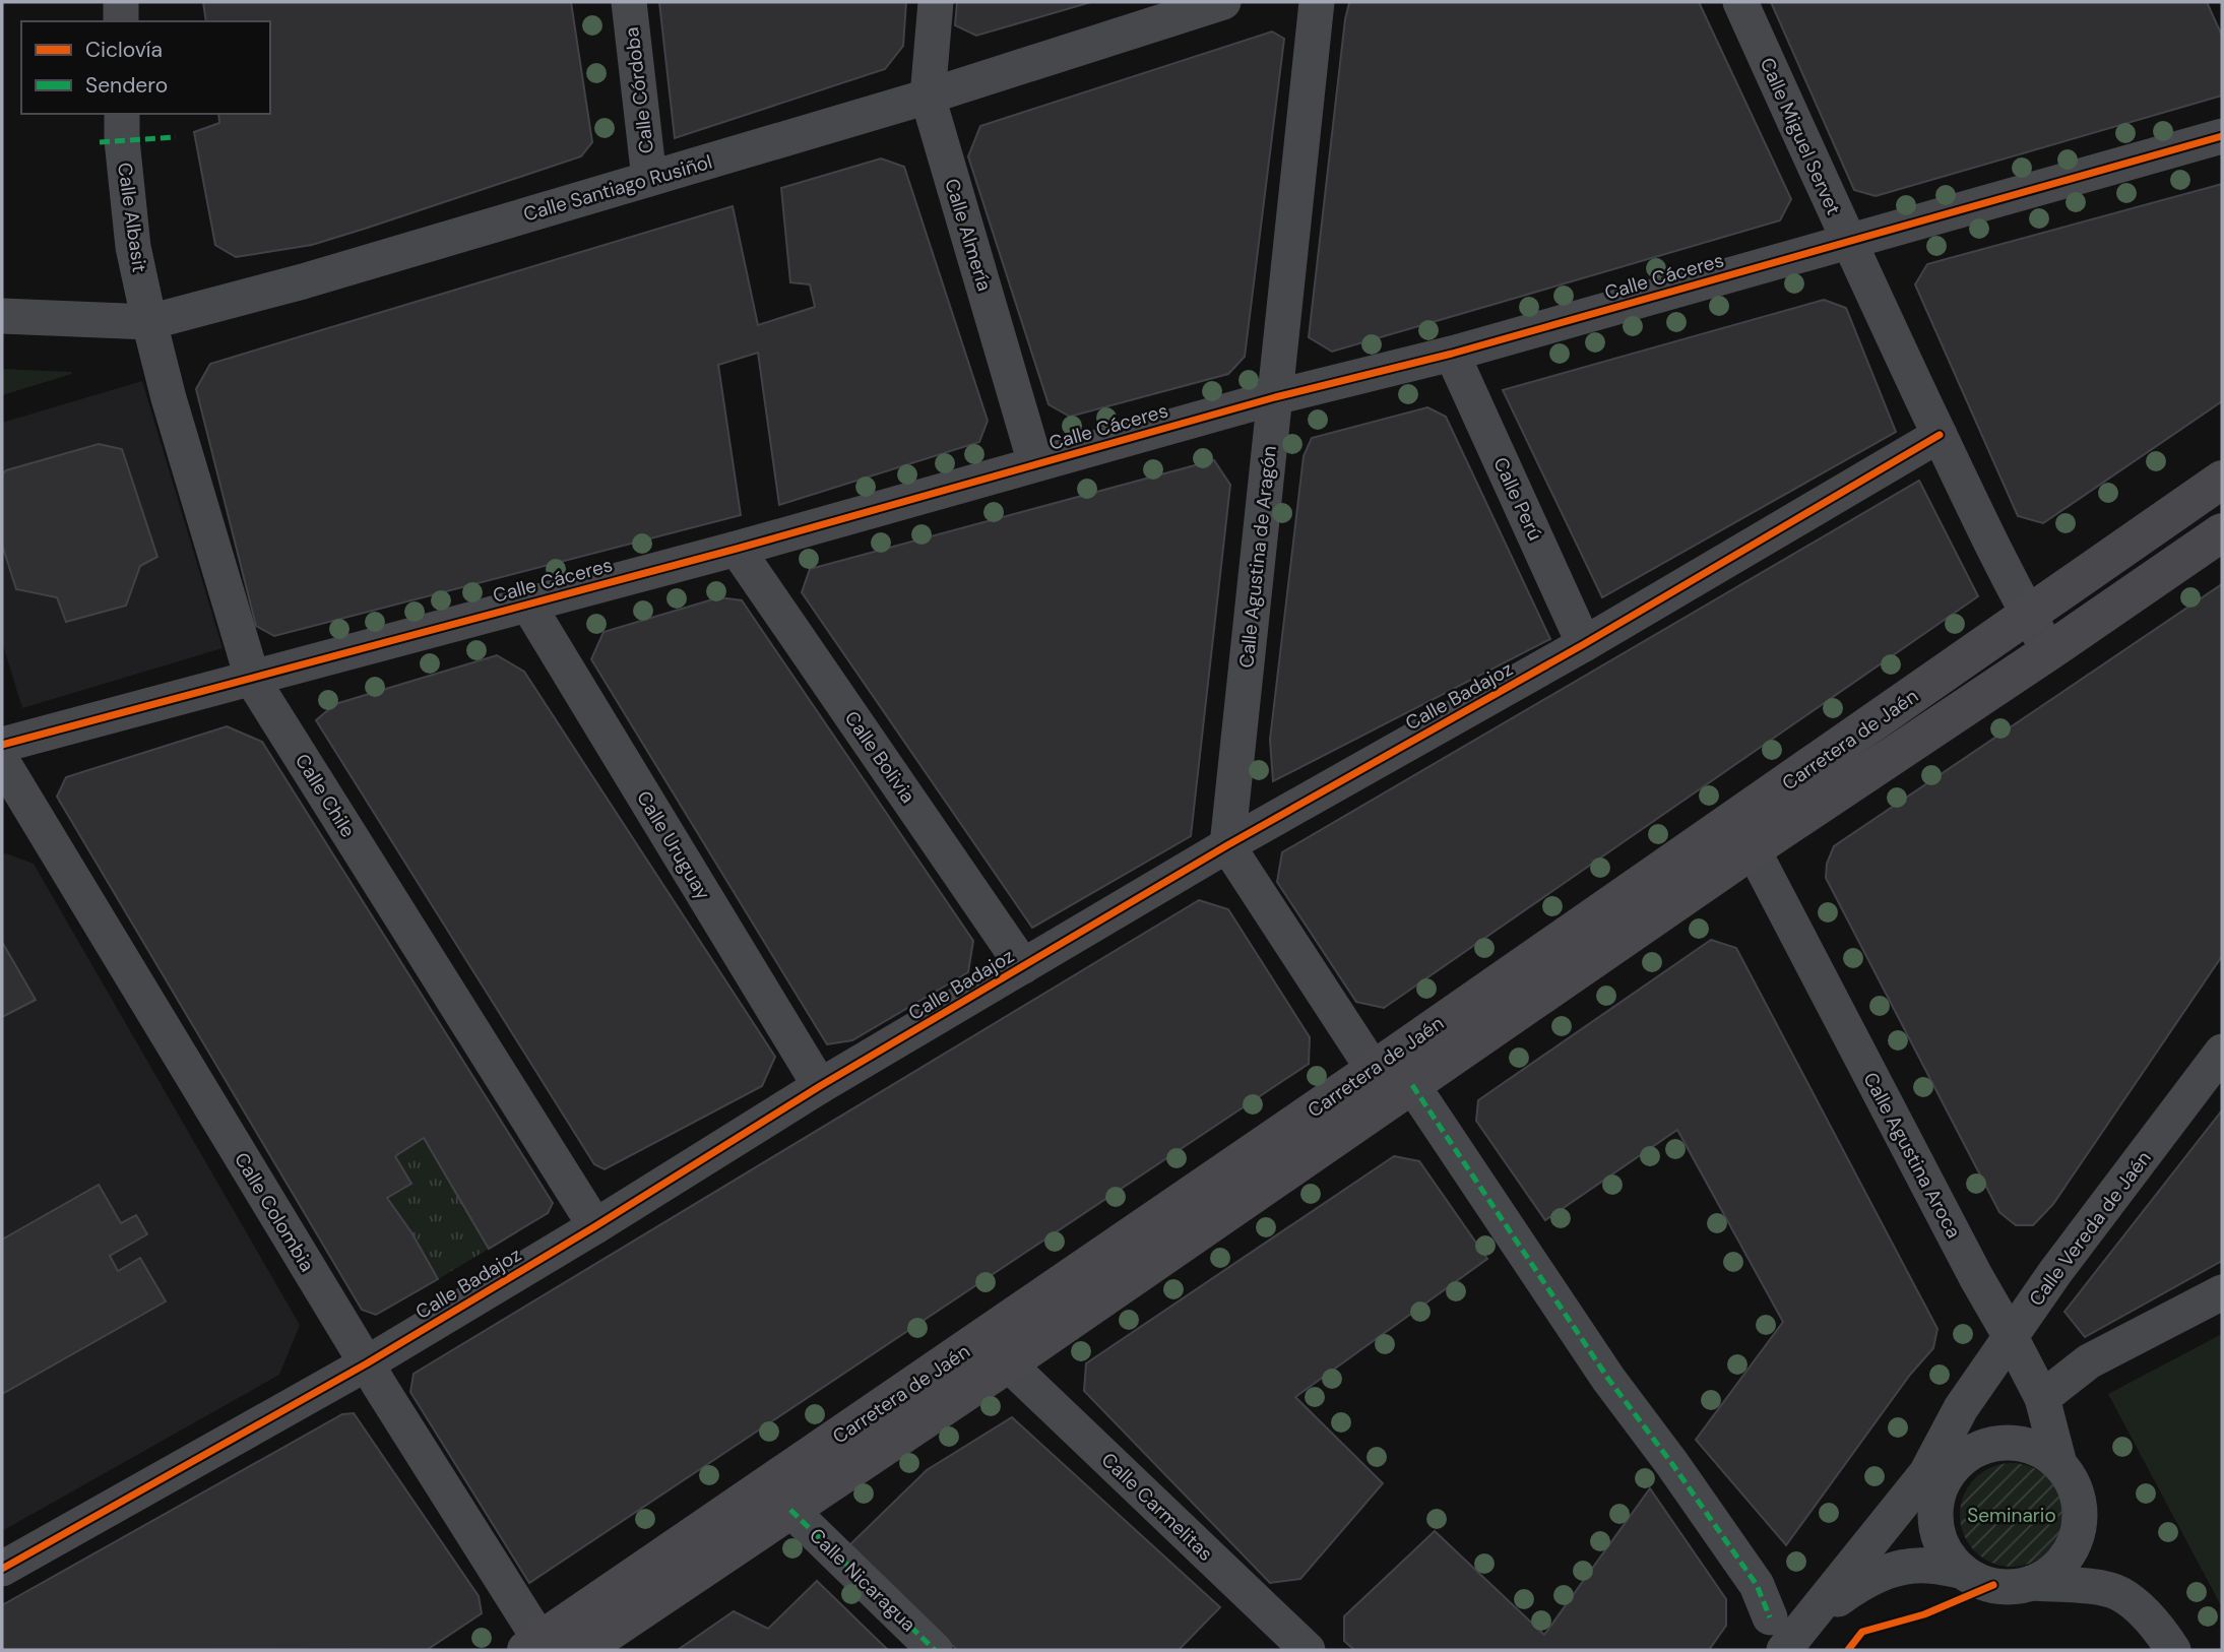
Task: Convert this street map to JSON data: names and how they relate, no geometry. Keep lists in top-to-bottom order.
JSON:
{
  "streets": {
    "main road": ["Carretera de Jaén"],
    "street": [
      "Calle Córdoba",
      "Calle Miguel Servet",
      "Calle Santiago Rusiñol",
      "Calle Albasit",
      "Calle Almería",
      "Calle Cáceres",
      "Calle Perú",
      "Calle Agustina de Aragón",
      "Calle Badajoz",
      "Calle Bolivia",
      "Calle Chile",
      "Calle Uruguay",
      "Calle Agustina Aroca",
      "Calle Colombia",
      "Calle Vereda de Jaén",
      "Calle Carmelitas",
      "Calle Nicaragua"
    ]
  },
  "crossings": [
    ["Calle Córdoba", "Calle Santiago Rusiñol"],
    ["Calle Miguel Servet", "Calle Cáceres"],
    ["Calle Miguel Servet", "Calle Badajoz"],
    ["Calle Miguel Servet", "Carretera de Jaén"],
    ["Calle Santiago Rusiñol", "Calle Albasit"],
    ["Calle Santiago Rusiñol", "Calle Almería"],
    ["Calle Santiago Rusiñol", "Calle Chile"],
    ["Calle Albasit", "Calle Chile"],
    ["Calle Almería", "Calle Cáceres"],
    ["Calle Cáceres", "Calle Perú"],
    ["Calle Cáceres", "Calle Agustina de Aragón"],
    ["Calle Cáceres", "Calle Bolivia"],
    ["Calle Cáceres", "Calle Chile"],
    ["Calle Cáceres", "Calle Uruguay"],
    ["Calle Perú", "Calle Badajoz"],
    ["Calle Agustina de Aragón", "Calle Badajoz"],
    ["Calle Badajoz", "Calle Bolivia"],
    ["Calle Badajoz", "Calle Chile"],
    ["Calle Badajoz", "Calle Uruguay"],
    ["Calle Badajoz", "Calle Colombia"],
    ["Carretera de Jaén", "Calle Agustina Aroca"],
    ["Carretera de Jaén", "Calle Colombia"],
    ["Carretera de Jaén", "Calle Carmelitas"],
    ["Carretera de Jaén", "Calle Nicaragua"],
    ["Calle Agustina Aroca", "Calle Vereda de Jaén"]
  ],
  "parks": ["Seminario"],
  "legend": ["Ciclovía", "Sendero"]
}
